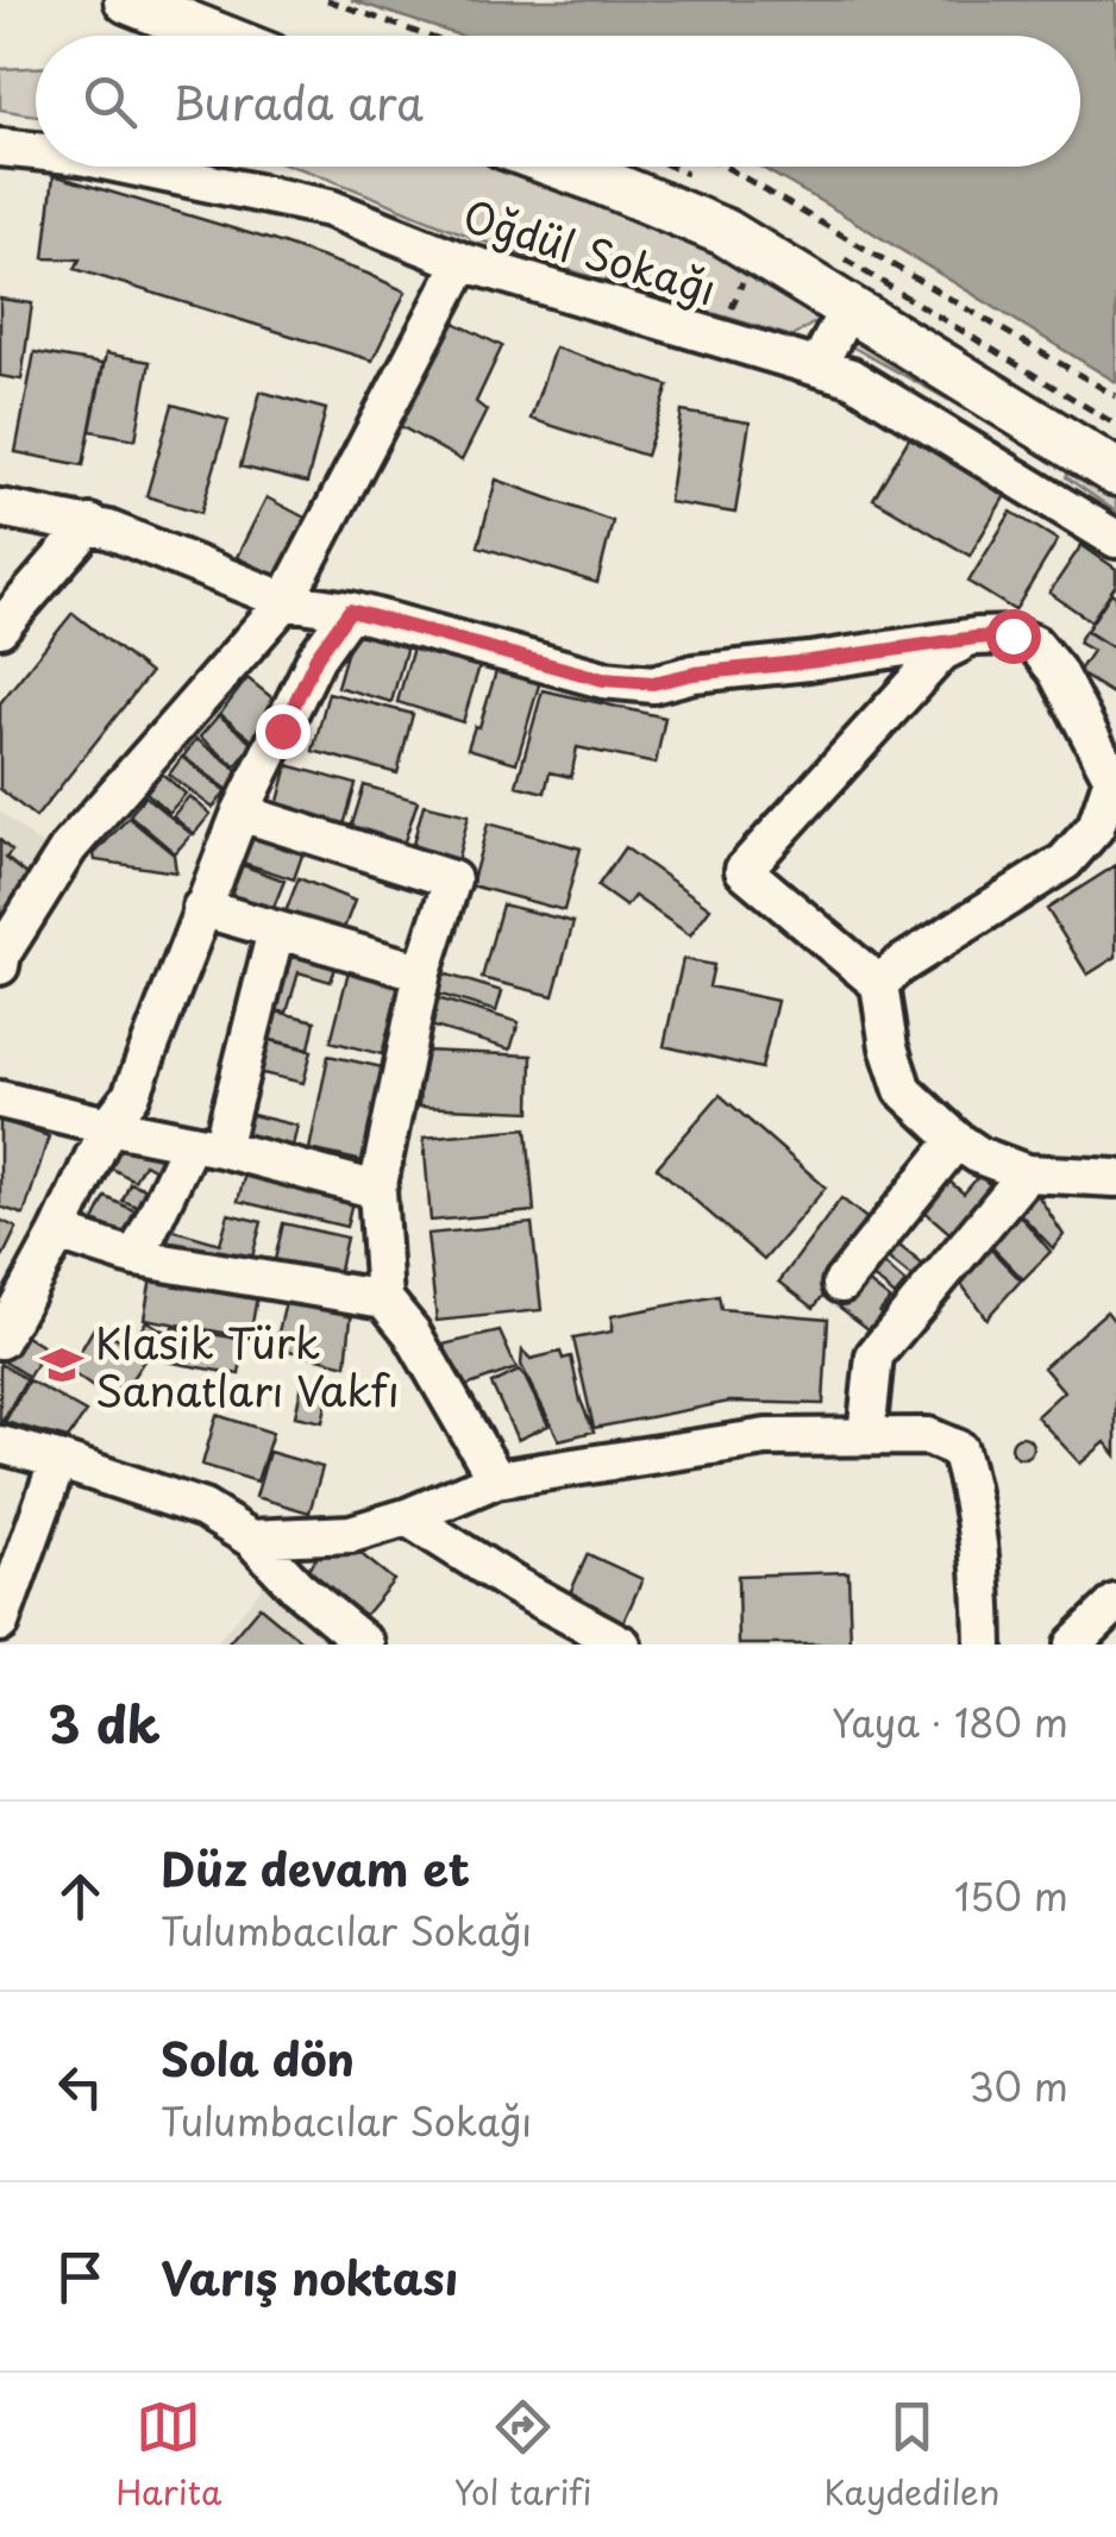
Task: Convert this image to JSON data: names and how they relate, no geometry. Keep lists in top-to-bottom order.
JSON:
{
  "streets": {
    "street": ["Oğdül Sokağı"]
  },
  "places": {
    "school or university": ["Klasik Türk Sanatları Vakfı"]
  },
  "page": {
    "search": "Burada ara",
    "heading": ["3 dk", "Yaya · 180 m"],
    "list": [
      ["Düz devam et", "Tulumbacılar Sokağı", "150 m"],
      ["Sola dön", "Tulumbacılar Sokağı", "30 m"],
      "Varış noktası"
    ],
    "nav": ["Harita", "Yol tarifi", "Kaydedilen"]
  }
}
